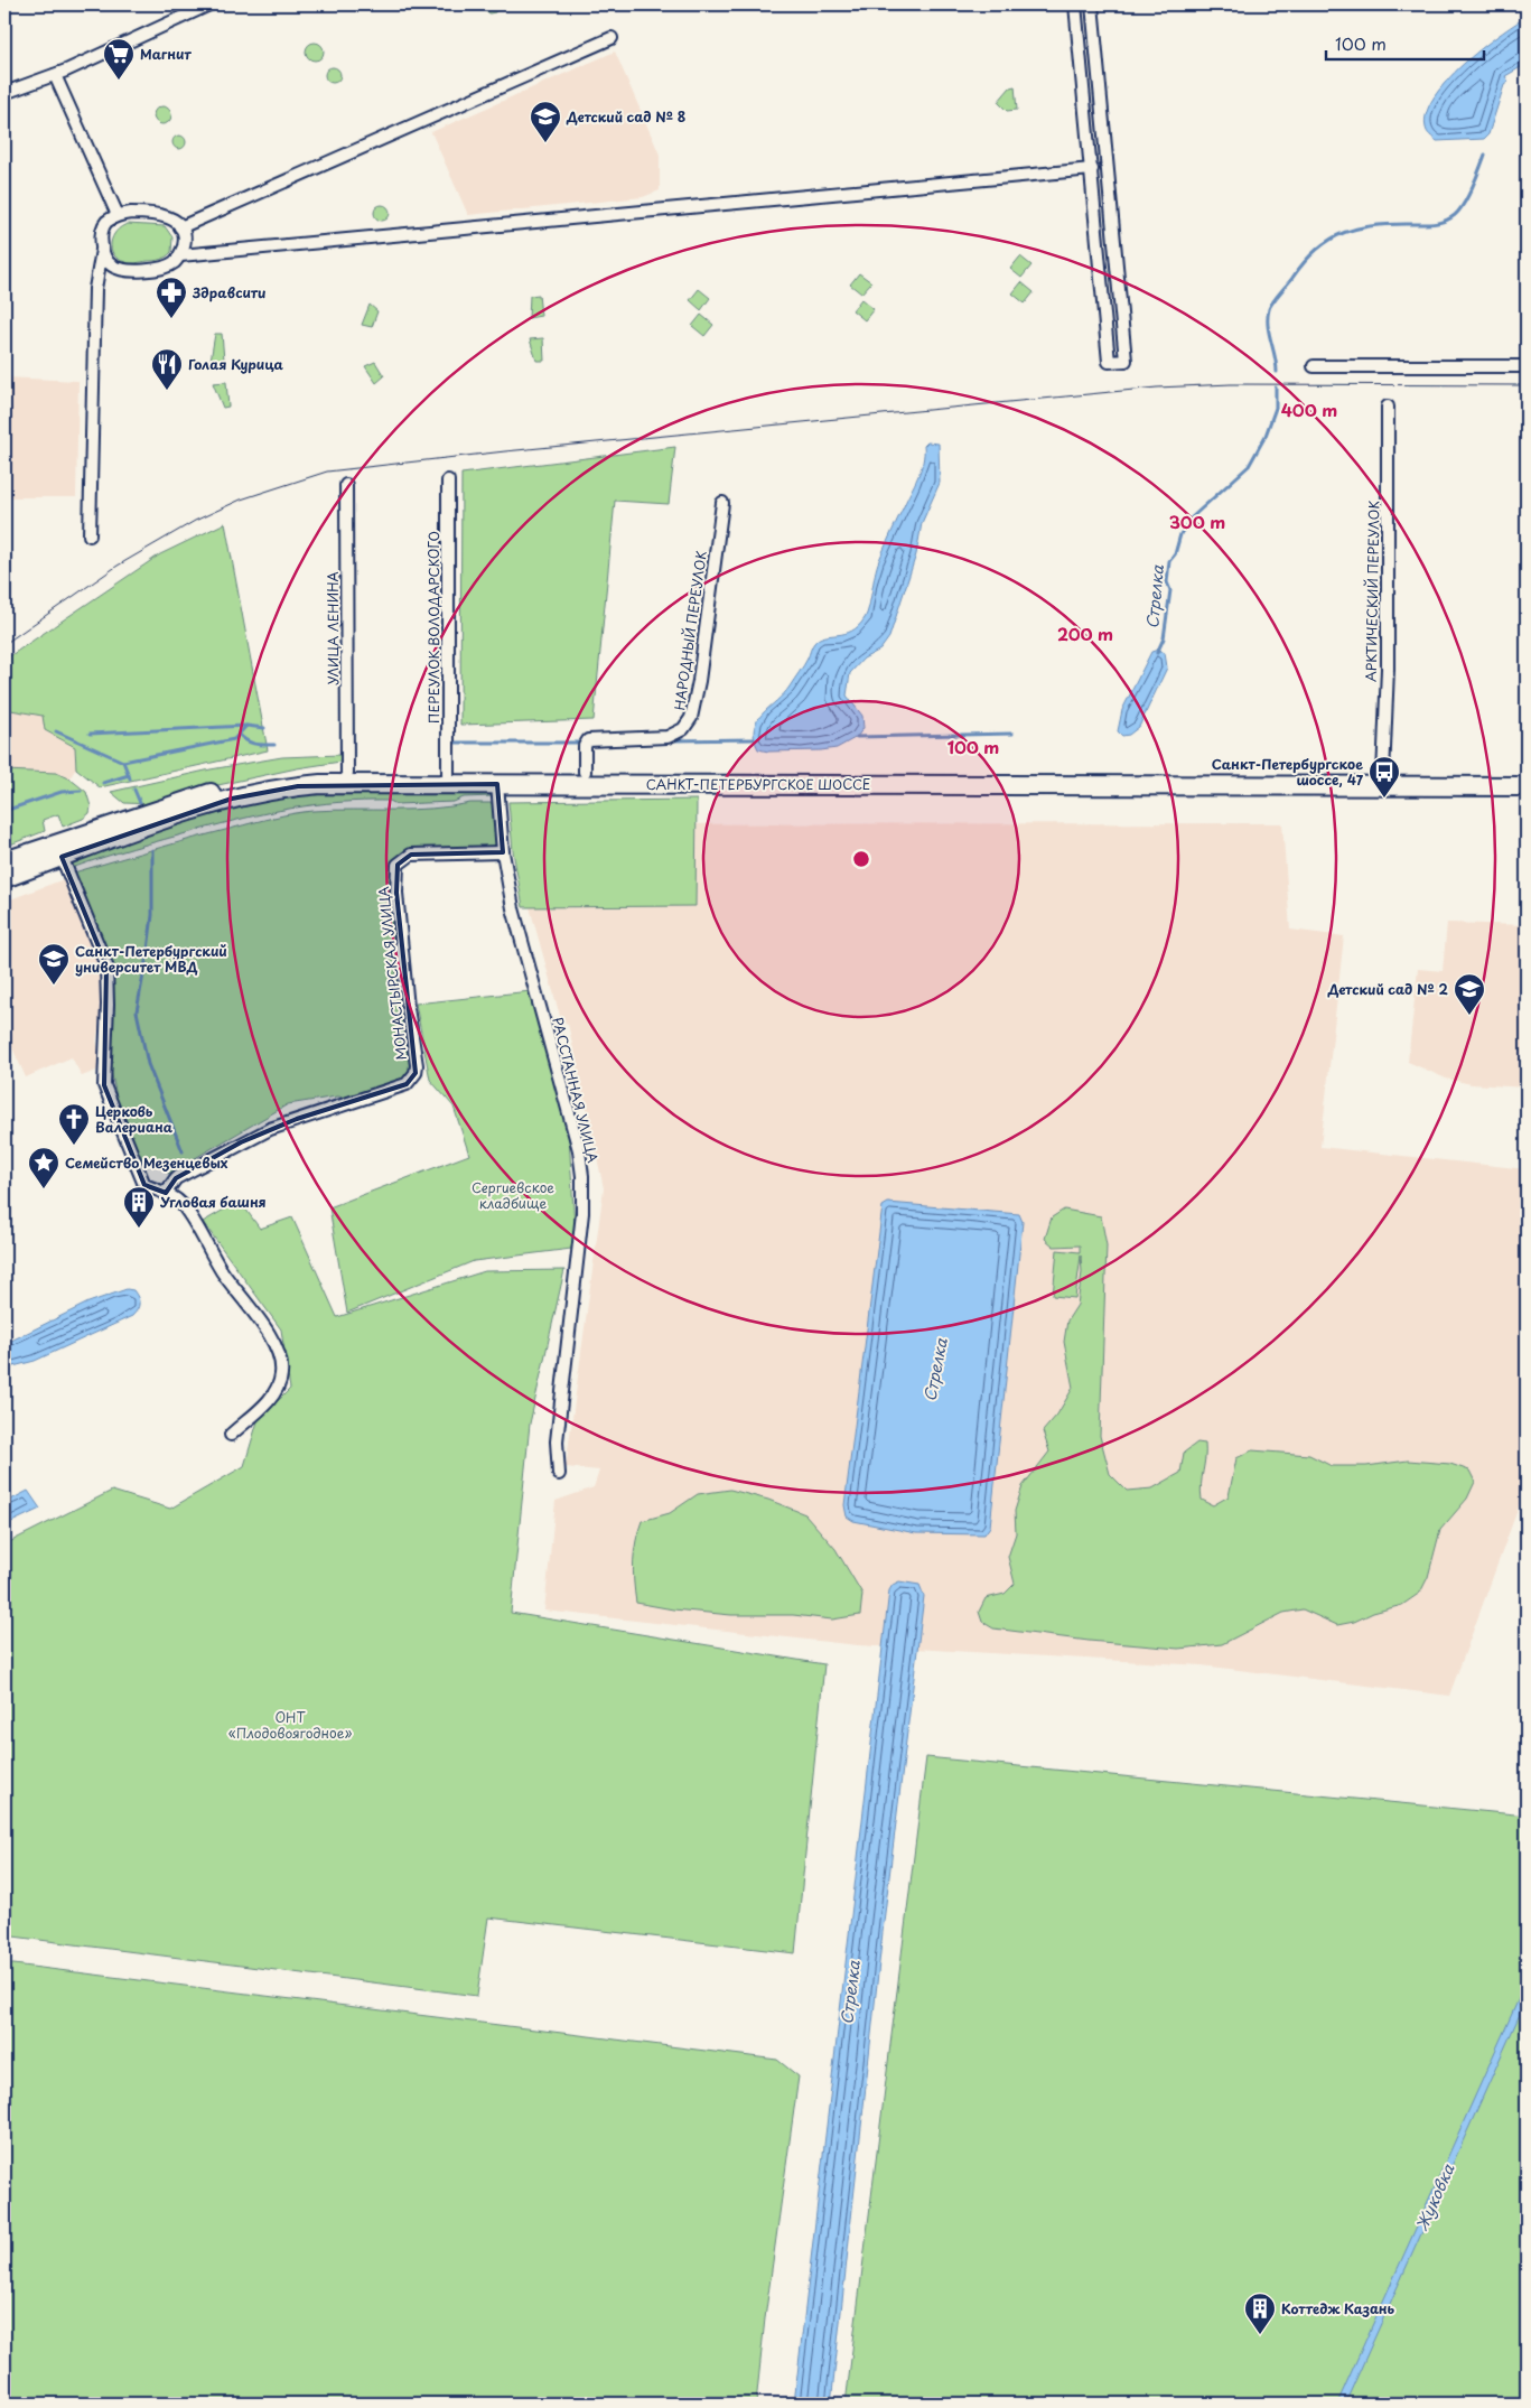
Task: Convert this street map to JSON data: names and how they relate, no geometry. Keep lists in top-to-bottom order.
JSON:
{
  "streets": {
    "main road": ["САНКТ-ПЕТЕРБУРГСКОЕ ШОССЕ"],
    "street": [
      "АРКТИЧЕСКИЙ ПЕРЕУЛОК",
      "ПЕРЕУЛОК ВОЛОДАРСКОГО",
      "УЛИЦА ЛЕНИНА",
      "НАРОДНЫЙ ПЕРЕУЛОК",
      "МОНАСТЫРСКАЯ УЛИЦА",
      "РАССТАННАЯ УЛИЦА"
    ]
  },
  "crossings": [
    ["АРКТИЧЕСКИЙ ПЕРЕУЛОК", "САНКТ-ПЕТЕРБУРГСКОЕ ШОССЕ"],
    ["ПЕРЕУЛОК ВОЛОДАРСКОГО", "САНКТ-ПЕТЕРБУРГСКОЕ ШОССЕ"],
    ["УЛИЦА ЛЕНИНА", "САНКТ-ПЕТЕРБУРГСКОЕ ШОССЕ"],
    ["НАРОДНЫЙ ПЕРЕУЛОК", "САНКТ-ПЕТЕРБУРГСКОЕ ШОССЕ"],
    ["САНКТ-ПЕТЕРБУРГСКОЕ ШОССЕ", "РАССТАННАЯ УЛИЦА"],
    ["МОНАСТЫРСКАЯ УЛИЦА", "РАССТАННАЯ УЛИЦА"]
  ],
  "water": ["Стрелка", "Жуковка"],
  "parks": ["Сергиевское кладбище", "ОНТ «Плодовоягодное»"],
  "places": {
    "supermarket": ["Магнит"],
    "school or university": ["Детский сад № 8", "Санкт-Петербургский университет МВД", "Детский сад № 2"],
    "pharmacy": ["Здравсити"],
    "restaurant": ["Голая Курица"],
    "bus stop": ["Санкт-Петербургское шоссе, 47"],
    "church": ["Церковь Валериана"],
    "place": ["Семейство Мезенцевых"],
    "building": ["Угловая башня", "Коттедж Казань"]
  },
  "scale_bar": "100 m",
  "rings": [
    "400 m",
    "300 m",
    "200 m",
    "100 m"
  ]
}
